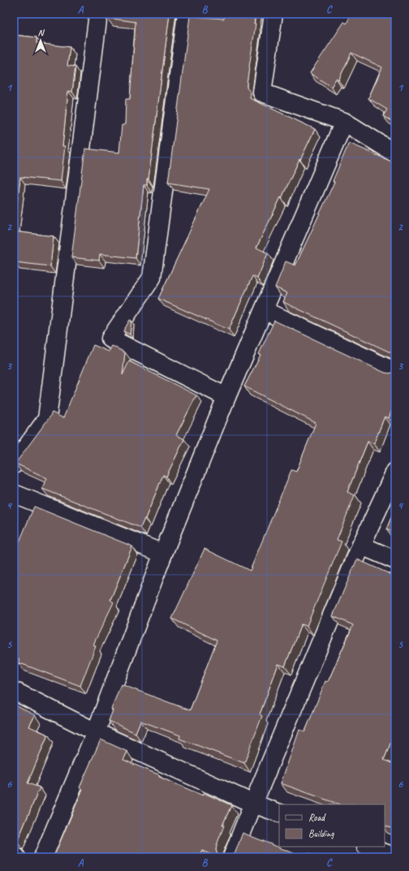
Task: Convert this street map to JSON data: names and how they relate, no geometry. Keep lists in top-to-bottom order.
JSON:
{
  "legend": ["Road", "Building"],
  "north": "top",
  "grid": {
    "columns": ["A", "B", "C"],
    "rows": [
      "1",
      "2",
      "3",
      "4",
      "5",
      "6"
    ]
  }
}
